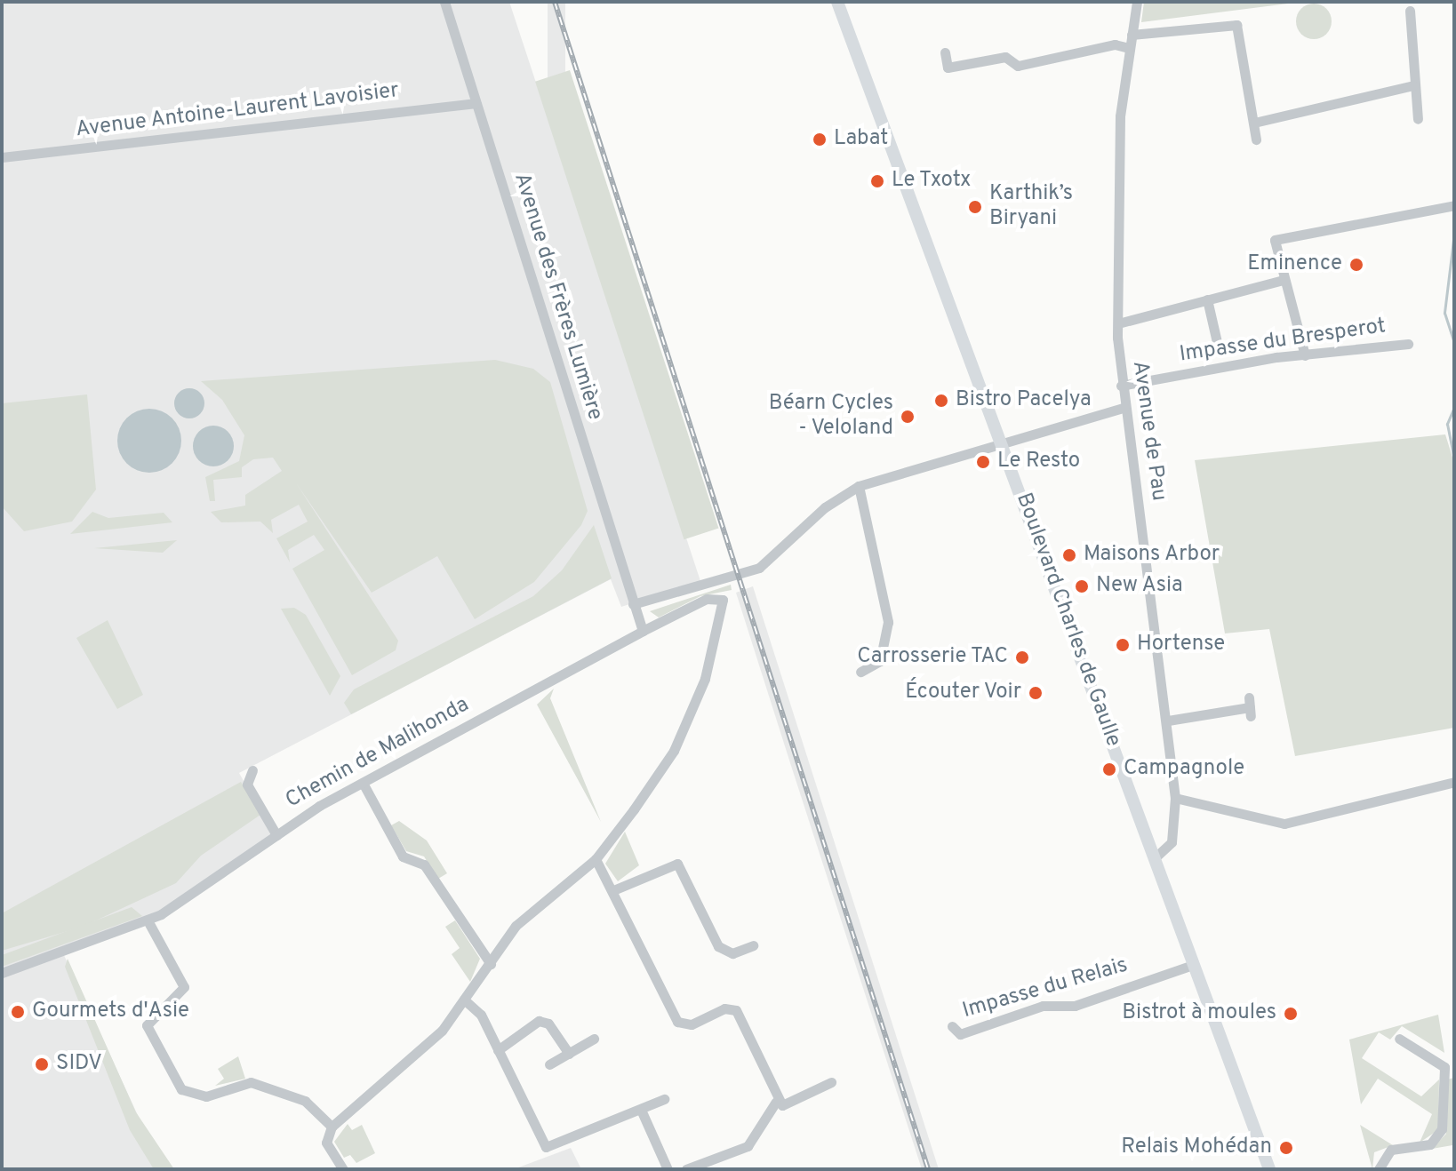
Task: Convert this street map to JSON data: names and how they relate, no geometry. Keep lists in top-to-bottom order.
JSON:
{
  "streets": {
    "main road": ["Boulevard Charles de Gaulle"],
    "street": [
      "Avenue Antoine-Laurent Lavoisier",
      "Avenue des Frères Lumière",
      "Impasse du Bresperot",
      "Avenue de Pau",
      "Chemin de Malihonda",
      "Impasse du Relais"
    ]
  },
  "crossings": [
    ["Avenue Antoine-Laurent Lavoisier", "Avenue des Frères Lumière"],
    ["Impasse du Bresperot", "Avenue de Pau"],
    ["Avenue de Pau", "Boulevard Charles de Gaulle"],
    ["Boulevard Charles de Gaulle", "Impasse du Relais"]
  ],
  "places": [
    "Labat",
    "Le Txotx",
    "Karthik’s Biryani",
    "Eminence",
    "Bistro Pacelya",
    "Béarn Cycles - Veloland",
    "Le Resto",
    "Maisons Arbor",
    "New Asia",
    "Hortense",
    "Carrosserie TAC",
    "Écouter Voir",
    "Campagnole",
    "Gourmets d'Asie",
    "Bistrot à moules",
    "SIDV",
    "Relais Mohédan"
  ]
}
